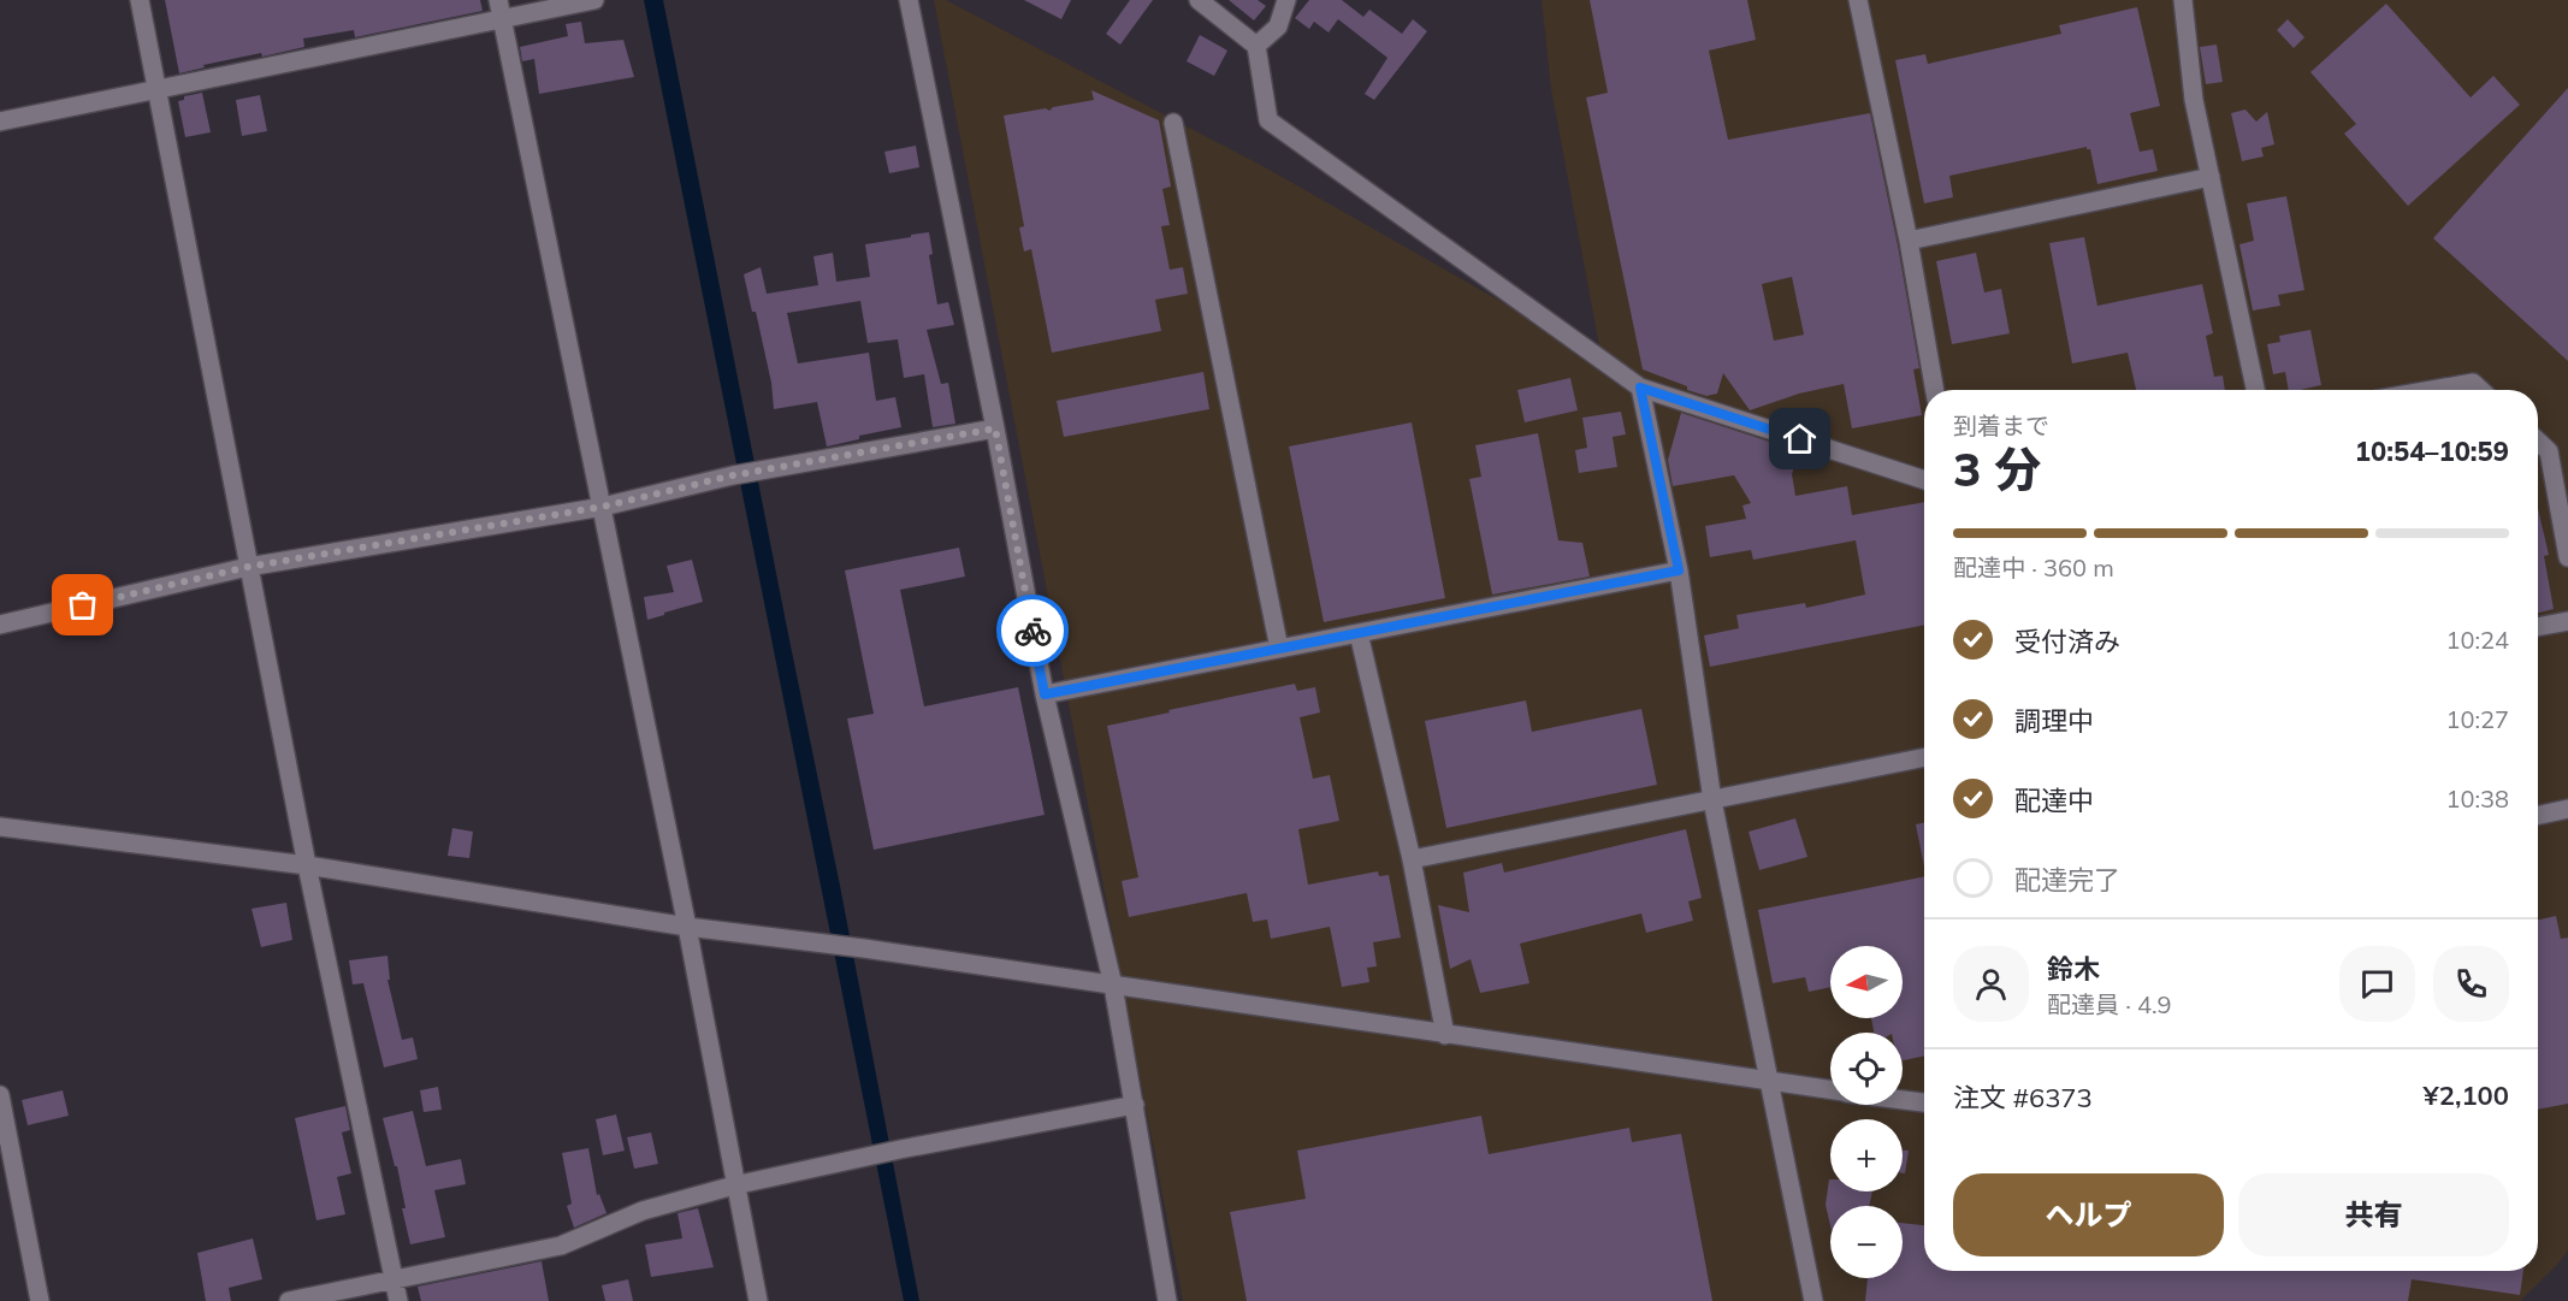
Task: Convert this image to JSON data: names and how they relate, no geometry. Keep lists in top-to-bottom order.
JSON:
{
  "north": "left",
  "page": {
    "heading": ["3 分", "到着まで", "10:54–10:59"],
    "panel": [
      "鈴木",
      "配達員 · 4.9",
      "注文 #6373",
      "¥2,100"
    ],
    "bar": "配達中 · 360 m",
    "list": [
      ["受付済み", "10:24"],
      ["調理中", "10:27"],
      ["配達中", "10:38"],
      "配達完了"
    ],
    "map_buttons": ["+", "−"],
    "buttons": ["ヘルプ", "共有"]
  }
}
